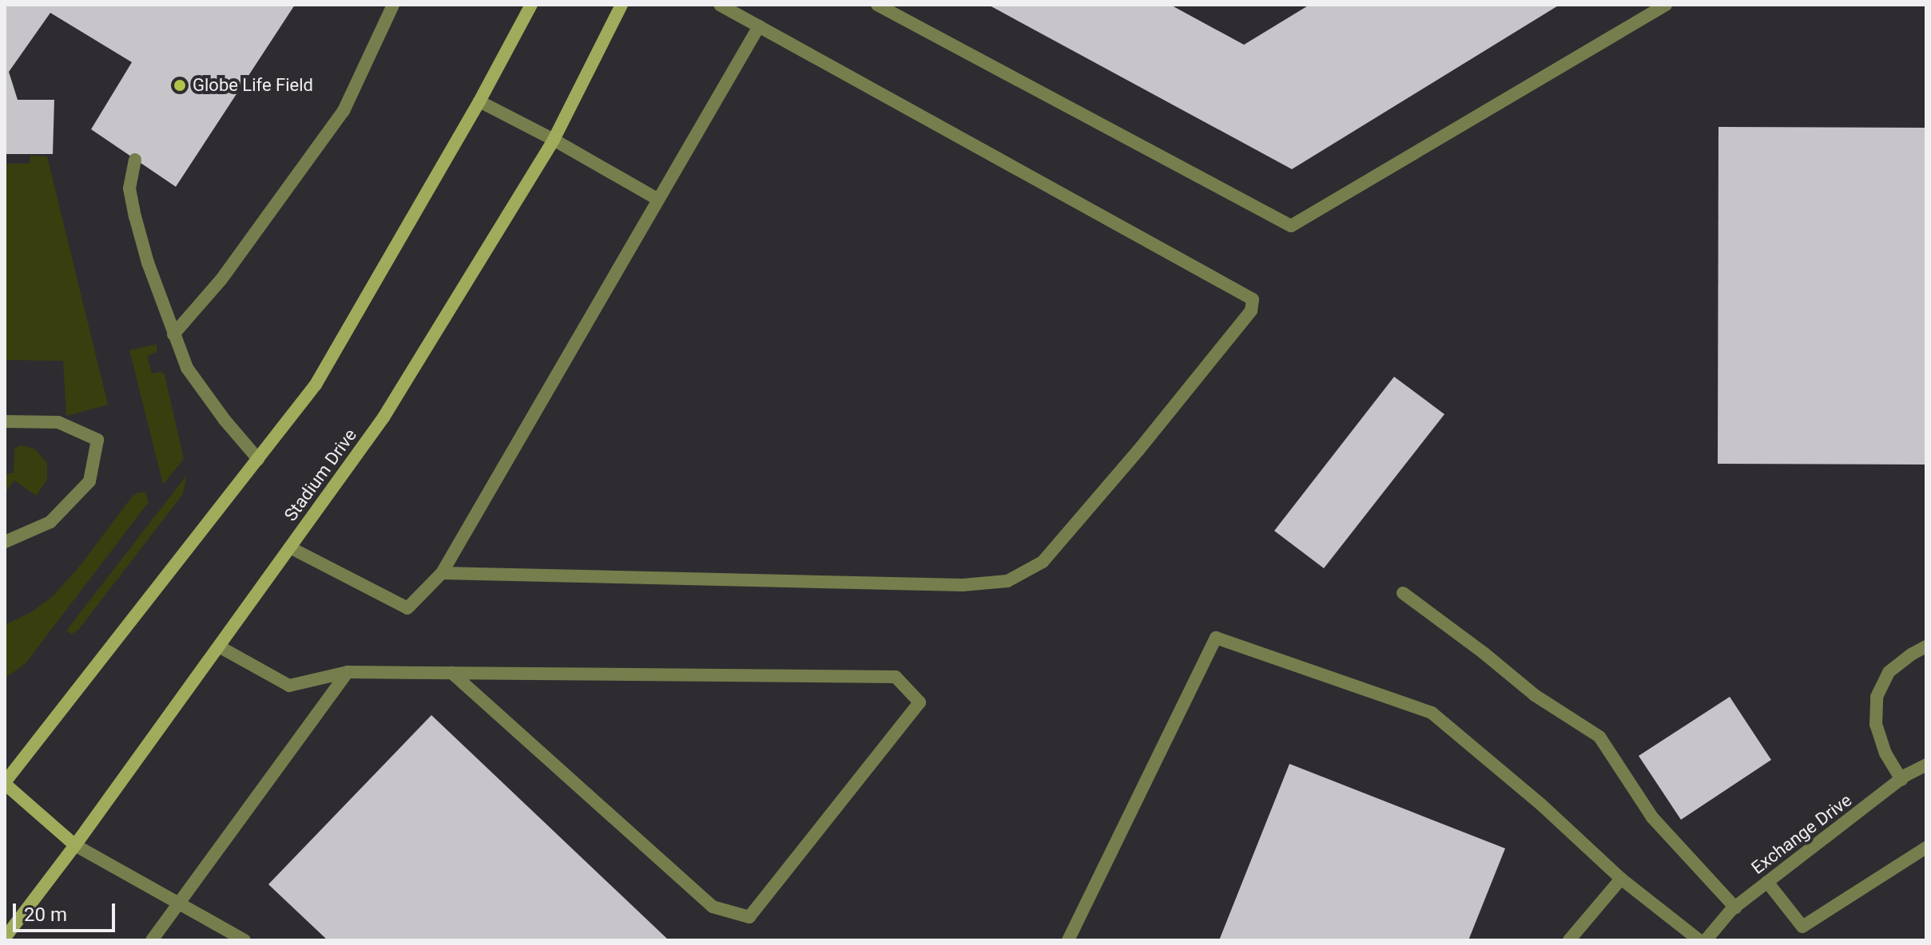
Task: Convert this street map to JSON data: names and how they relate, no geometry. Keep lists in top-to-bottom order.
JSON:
{
  "streets": {
    "main road": ["Stadium Drive"],
    "street": ["Exchange Drive"]
  },
  "places": ["Globe Life Field"],
  "scale_bar": "20 m"
}
